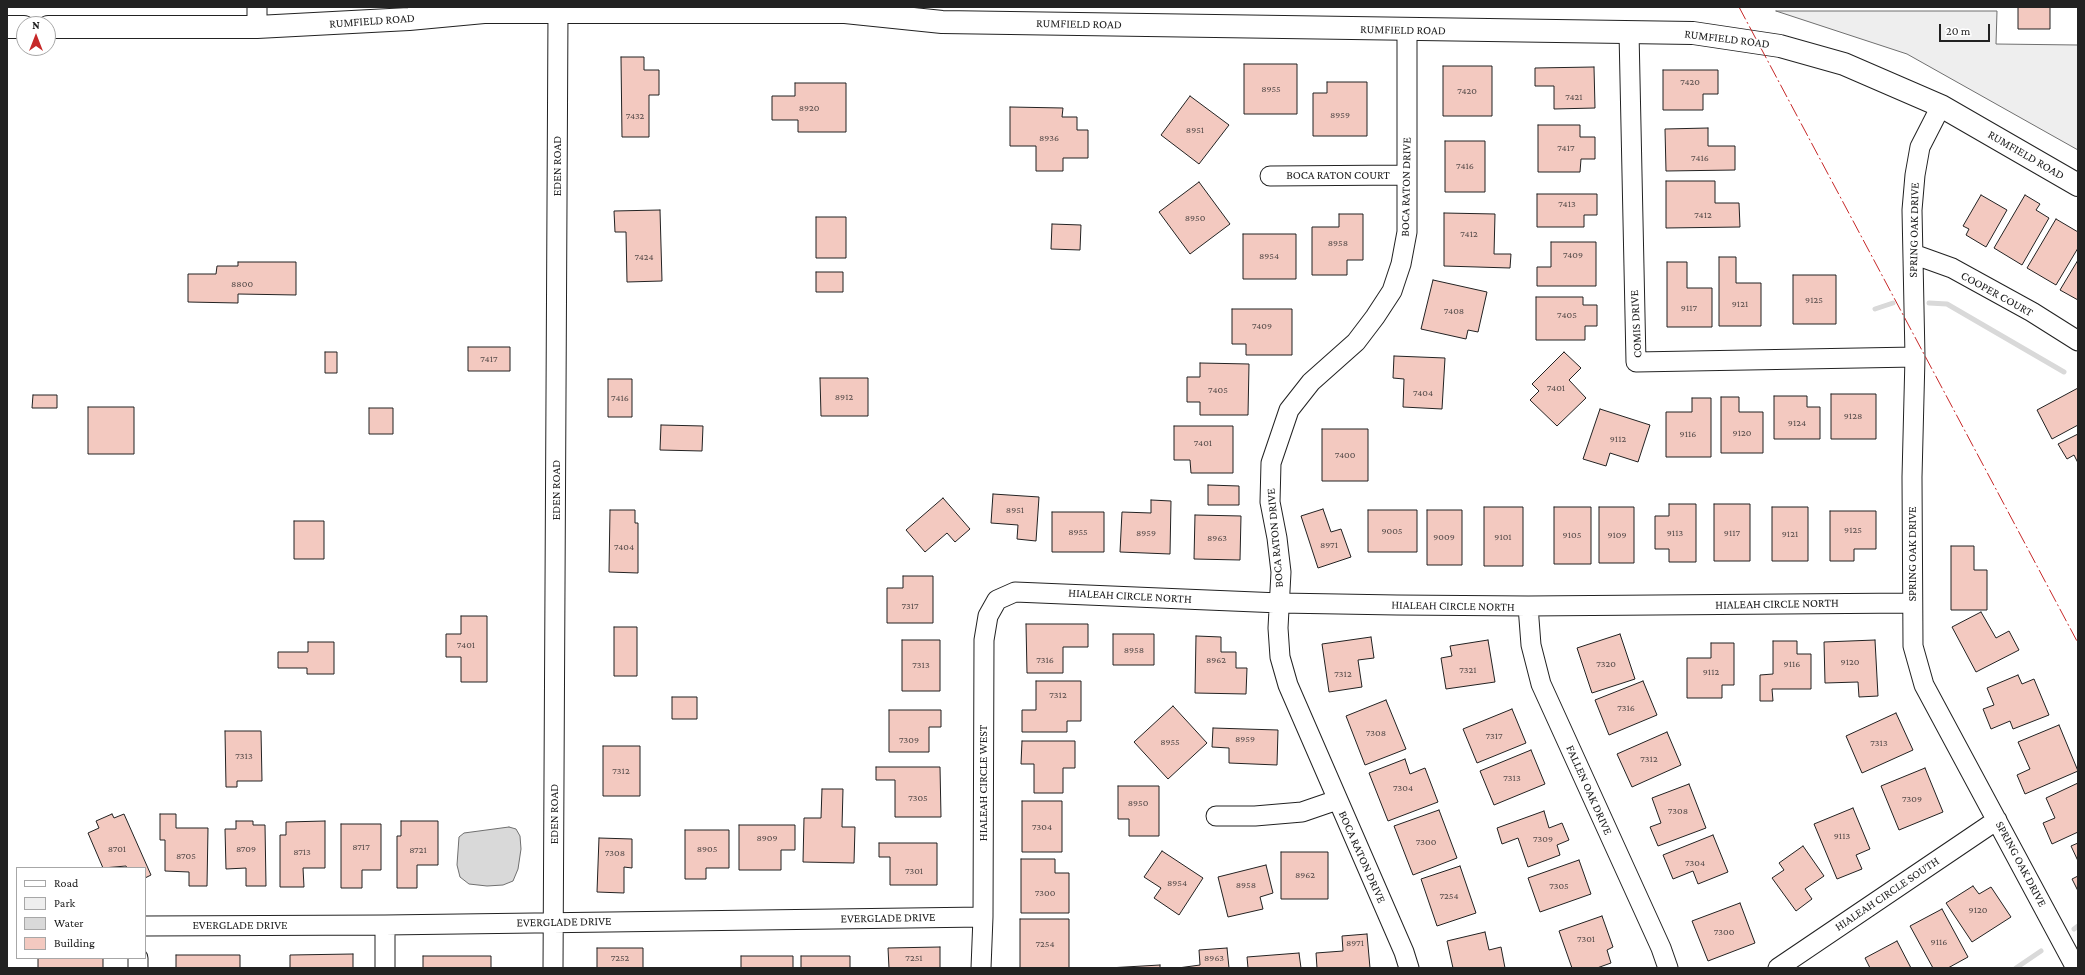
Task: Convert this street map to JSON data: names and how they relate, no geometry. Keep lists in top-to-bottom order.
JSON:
{
  "streets": {
    "main road": ["RUMFIELD ROAD"],
    "street": [
      "EDEN ROAD",
      "BOCA RATON COURT",
      "BOCA RATON DRIVE",
      "SPRING OAK DRIVE",
      "COOPER COURT",
      "COMIS DRIVE",
      "HIALEAH CIRCLE NORTH",
      "HIALEAH CIRCLE WEST",
      "FALLEN OAK DRIVE",
      "HIALEAH CIRCLE SOUTH",
      "EVERGLADE DRIVE"
    ]
  },
  "crossings": [
    ["RUMFIELD ROAD", "EDEN ROAD"],
    ["RUMFIELD ROAD", "BOCA RATON DRIVE"],
    ["RUMFIELD ROAD", "SPRING OAK DRIVE"],
    ["RUMFIELD ROAD", "COMIS DRIVE"],
    ["EDEN ROAD", "EVERGLADE DRIVE"],
    ["BOCA RATON COURT", "BOCA RATON DRIVE"],
    ["BOCA RATON DRIVE", "HIALEAH CIRCLE NORTH"],
    ["SPRING OAK DRIVE", "COOPER COURT"],
    ["SPRING OAK DRIVE", "COMIS DRIVE"],
    ["SPRING OAK DRIVE", "HIALEAH CIRCLE NORTH"],
    ["SPRING OAK DRIVE", "HIALEAH CIRCLE SOUTH"],
    ["HIALEAH CIRCLE NORTH", "HIALEAH CIRCLE WEST"],
    ["HIALEAH CIRCLE NORTH", "FALLEN OAK DRIVE"],
    ["HIALEAH CIRCLE WEST", "EVERGLADE DRIVE"]
  ],
  "house_numbers": [
    "7420",
    "8955",
    "7420",
    "7421",
    "8920",
    "8959",
    "7432",
    "8951",
    "8936",
    "7417",
    "7416",
    "7416",
    "7413",
    "7412",
    "8950",
    "7412",
    "8958",
    "7409",
    "8954",
    "7424",
    "8800",
    "9125",
    "9121",
    "9117",
    "7408",
    "7405",
    "7409",
    "7417",
    "7401",
    "7405",
    "7404",
    "8912",
    "7416",
    "9128",
    "9124",
    "9120",
    "9116",
    "9112",
    "7401",
    "7400",
    "8951",
    "9125",
    "9005",
    "8955",
    "8959",
    "9113",
    "9117",
    "9121",
    "9105",
    "9109",
    "9009",
    "9101",
    "8963",
    "8971",
    "7404",
    "7317",
    "7401",
    "8958",
    "7316",
    "8962",
    "9120",
    "7320",
    "9116",
    "7313",
    "7321",
    "9112",
    "7312",
    "7312",
    "7316",
    "7308",
    "7317",
    "8959",
    "7309",
    "8955",
    "7313",
    "7313",
    "7312",
    "7312",
    "7313",
    "7304",
    "7305",
    "7309",
    "8950",
    "7308",
    "7304",
    "9113",
    "8909",
    "7309",
    "7300",
    "8717",
    "8701",
    "8709",
    "8905",
    "8721",
    "8713",
    "7308",
    "8705",
    "7304",
    "7301",
    "8962",
    "8954",
    "8958",
    "7305",
    "7300",
    "7254",
    "9120",
    "7300",
    "7301",
    "9116",
    "8971",
    "7254",
    "7252",
    "7251",
    "8963"
  ],
  "legend": [
    "Road",
    "Park",
    "Water",
    "Building"
  ],
  "scale_bar": "20 m",
  "north": "top"
}
